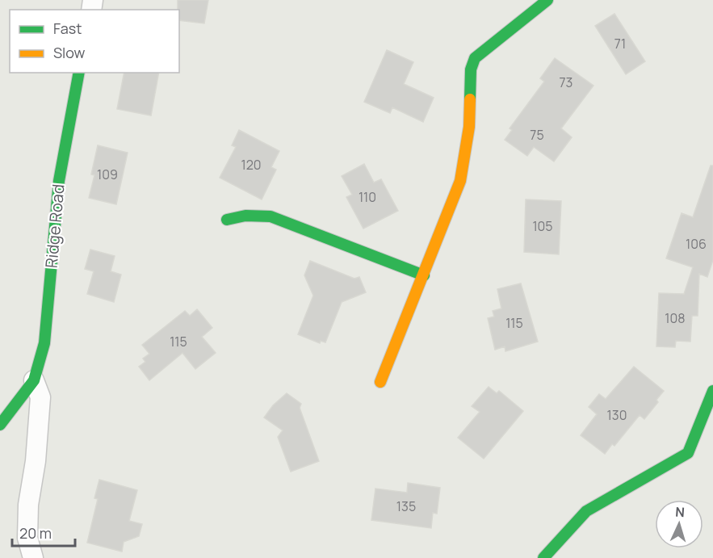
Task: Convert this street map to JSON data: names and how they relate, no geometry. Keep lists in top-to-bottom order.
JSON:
{
  "streets": {
    "street": ["Ridge Road"]
  },
  "house_numbers": [
    "71",
    "73",
    "75",
    "120",
    "109",
    "110",
    "105",
    "106",
    "108",
    "115",
    "115",
    "130",
    "135"
  ],
  "legend": ["Fast", "Slow"],
  "scale_bar": "20 m",
  "north": "top"
}
